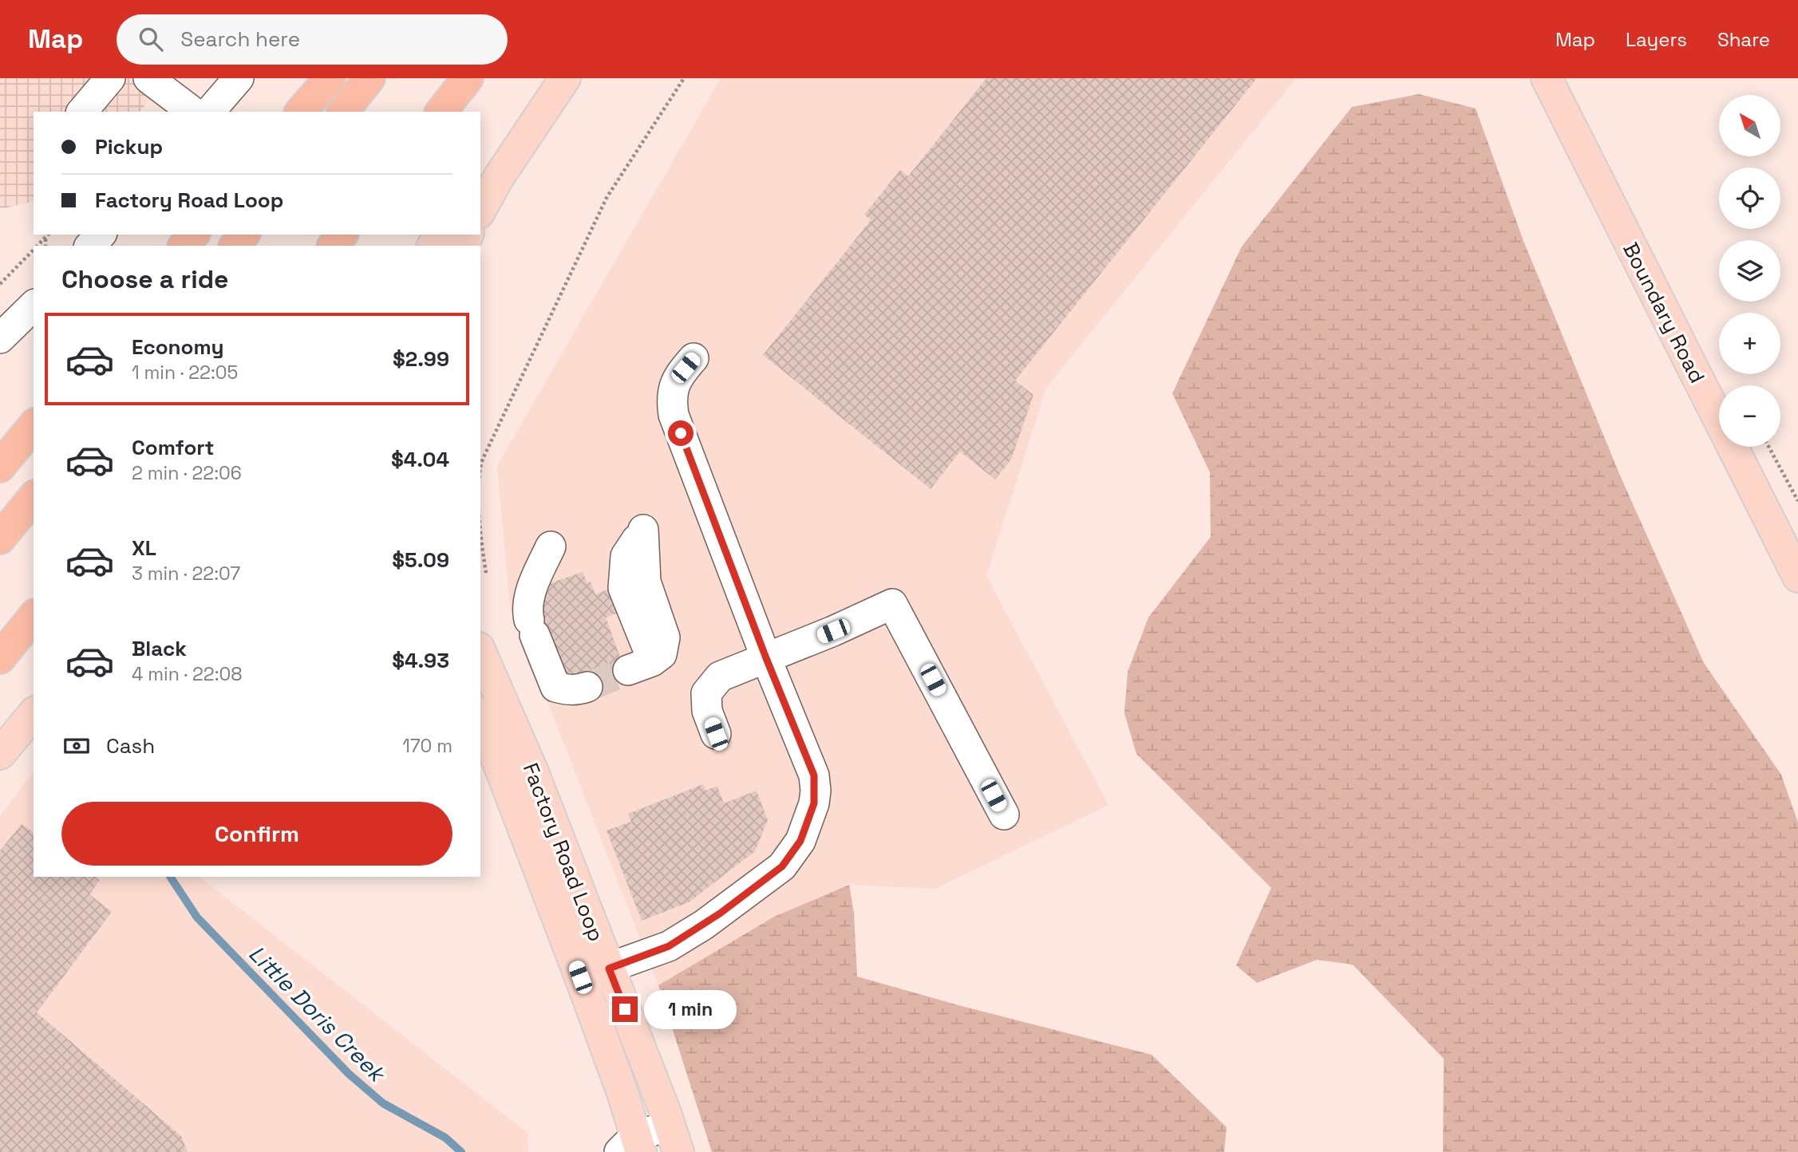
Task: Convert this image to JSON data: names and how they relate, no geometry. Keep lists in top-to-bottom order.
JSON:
{
  "streets": {
    "main road": ["Boundary Road", "Factory Road Loop"]
  },
  "water": ["Little Doris Creek"],
  "north": "top left",
  "page": {
    "header": "Map",
    "search": "Search here",
    "nav": ["Map", "Layers", "Share"],
    "map_buttons": ["+", "−"],
    "banner": ["Pickup", "Factory Road Loop"],
    "heading": "Choose a ride",
    "list": [
      {
        "name": "Economy",
        "note": "1 min · 22:05",
        "value": "$2.99"
      },
      {
        "name": "Comfort",
        "note": "2 min · 22:06",
        "value": "$4.04"
      },
      {
        "name": "XL",
        "note": "3 min · 22:07",
        "value": "$5.09"
      },
      {
        "name": "Black",
        "note": "4 min · 22:08",
        "value": "$4.93"
      }
    ],
    "pay": ["Cash", "170 m"],
    "buttons": "Confirm",
    "bubble": "1 min"
  }
}
